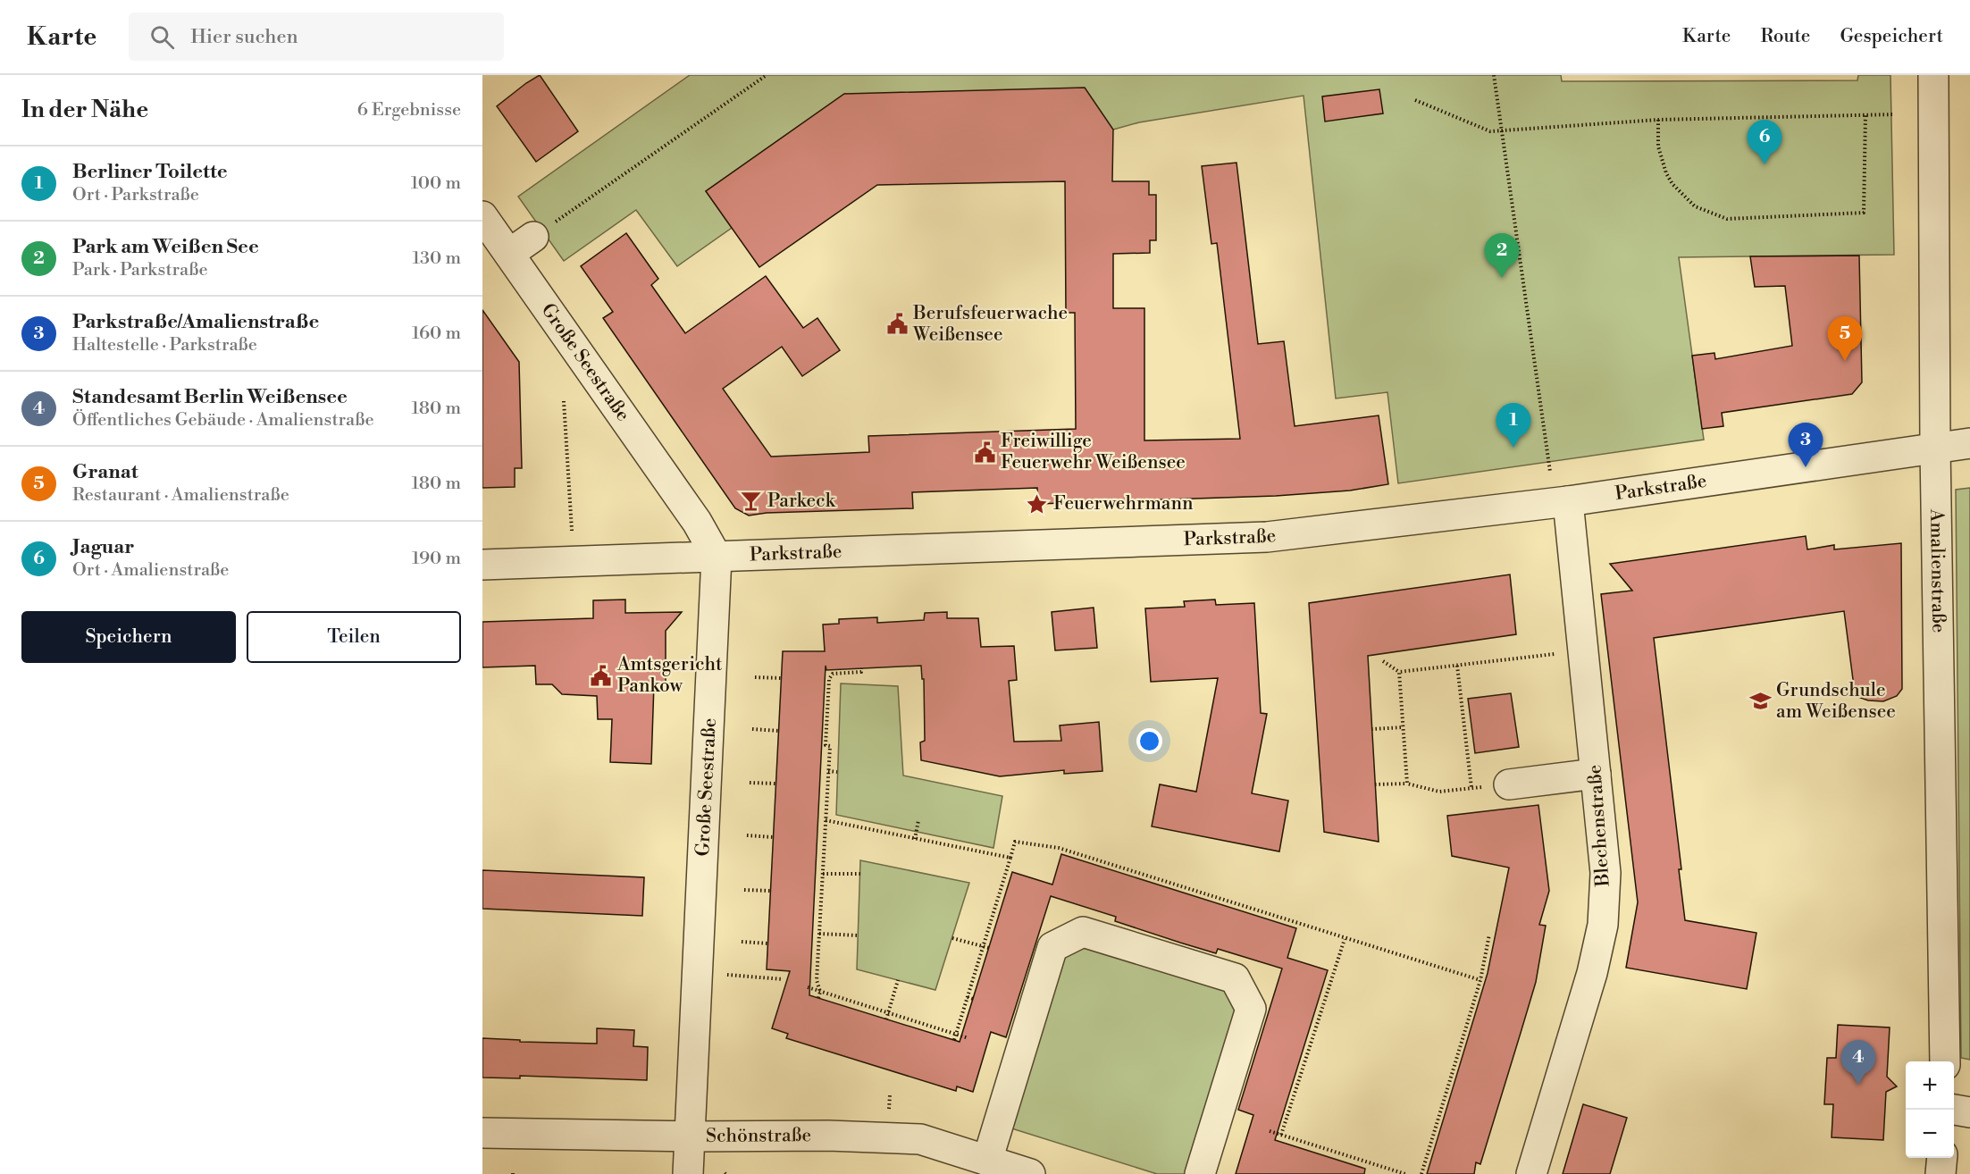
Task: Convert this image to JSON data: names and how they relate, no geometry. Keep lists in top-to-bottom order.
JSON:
{
  "streets": {
    "street": [
      "Große Seestraße",
      "Parkstraße",
      "Amalienstraße",
      "Blechenstraße",
      "Schönstraße"
    ]
  },
  "crossings": [
    ["Große Seestraße", "Parkstraße"],
    ["Große Seestraße", "Schönstraße"],
    ["Parkstraße", "Amalienstraße"],
    ["Parkstraße", "Blechenstraße"]
  ],
  "places": {
    "public building": ["Berufsfeuerwache Weißensee", "Freiwillige Feuerwehr Weißensee", "Amtsgericht Pankow"],
    "bar": ["Parkeck"],
    "place": ["Feuerwehrmann"],
    "school or university": ["Grundschule am Weißensee"]
  },
  "page": {
    "header": "Karte",
    "search": "Hier suchen",
    "nav": ["Karte", "Route", "Gespeichert"],
    "heading": ["In der Nähe", "6 Ergebnisse"],
    "pins": [
      "6",
      "2",
      "5",
      "1",
      "3",
      "4"
    ],
    "list": [
      {
        "mark": "1",
        "name": "Berliner Toilette",
        "note": "Ort · Parkstraße",
        "value": "100 m"
      },
      {
        "mark": "2",
        "name": "Park am Weißen See",
        "note": "Park · Parkstraße",
        "value": "130 m"
      },
      {
        "mark": "3",
        "name": "Parkstraße/Amalienstraße",
        "note": "Haltestelle · Parkstraße",
        "value": "160 m"
      },
      {
        "mark": "4",
        "name": "Standesamt Berlin Weißensee",
        "note": "Öffentliches Gebäude · Amalienstraße",
        "value": "180 m"
      },
      {
        "mark": "5",
        "name": "Granat",
        "note": "Restaurant · Amalienstraße",
        "value": "180 m"
      },
      {
        "mark": "6",
        "name": "Jaguar",
        "note": "Ort · Amalienstraße",
        "value": "190 m"
      }
    ],
    "buttons": ["Speichern", "Teilen"],
    "map_buttons": ["+", "−"]
  }
}
